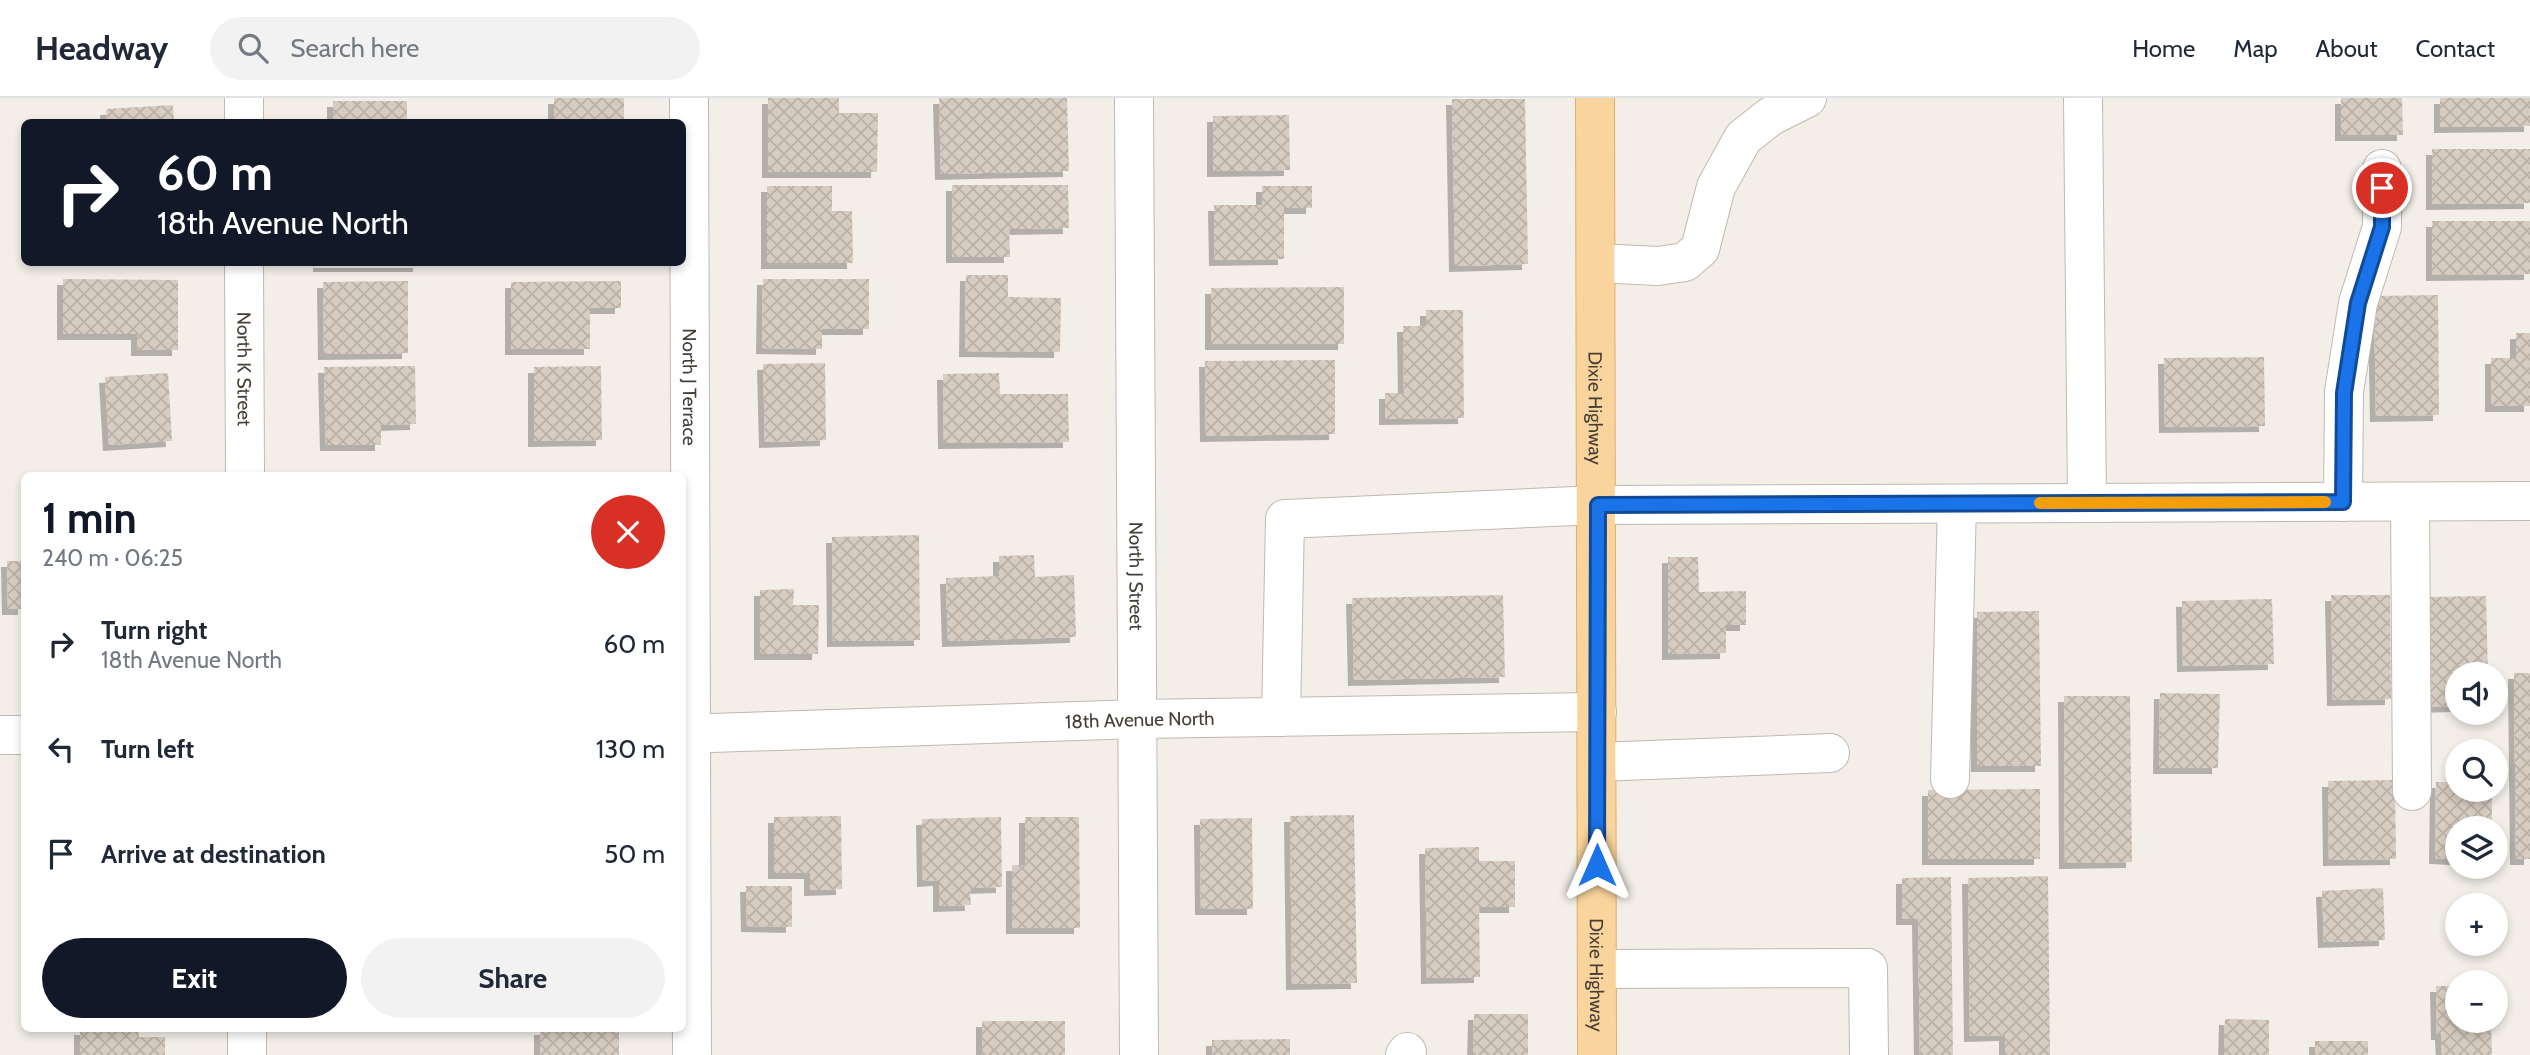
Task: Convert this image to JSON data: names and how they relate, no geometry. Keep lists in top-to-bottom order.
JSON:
{
  "streets": {
    "main road": ["Dixie Highway"],
    "street": [
      "North K Street",
      "North J Terrace",
      "North J Street",
      "18th Avenue North"
    ]
  },
  "crossings": [
    ["North J Terrace", "18th Avenue North"],
    ["Dixie Highway", "18th Avenue North"],
    ["North J Street", "18th Avenue North"]
  ],
  "page": {
    "header": "Headway",
    "search": "Search here",
    "nav": [
      "Home",
      "Map",
      "About",
      "Contact"
    ],
    "turn": ["60 m", "18th Avenue North"],
    "heading": ["1 min", "240 m · 06:25"],
    "list": [
      {
        "name": "Turn right",
        "note": "18th Avenue North",
        "value": "60 m"
      },
      {
        "name": "Turn left",
        "value": "130 m"
      },
      {
        "name": "Arrive at destination",
        "value": "50 m"
      }
    ],
    "map_buttons": ["+", "−"],
    "buttons": ["Exit", "Share"]
  }
}
